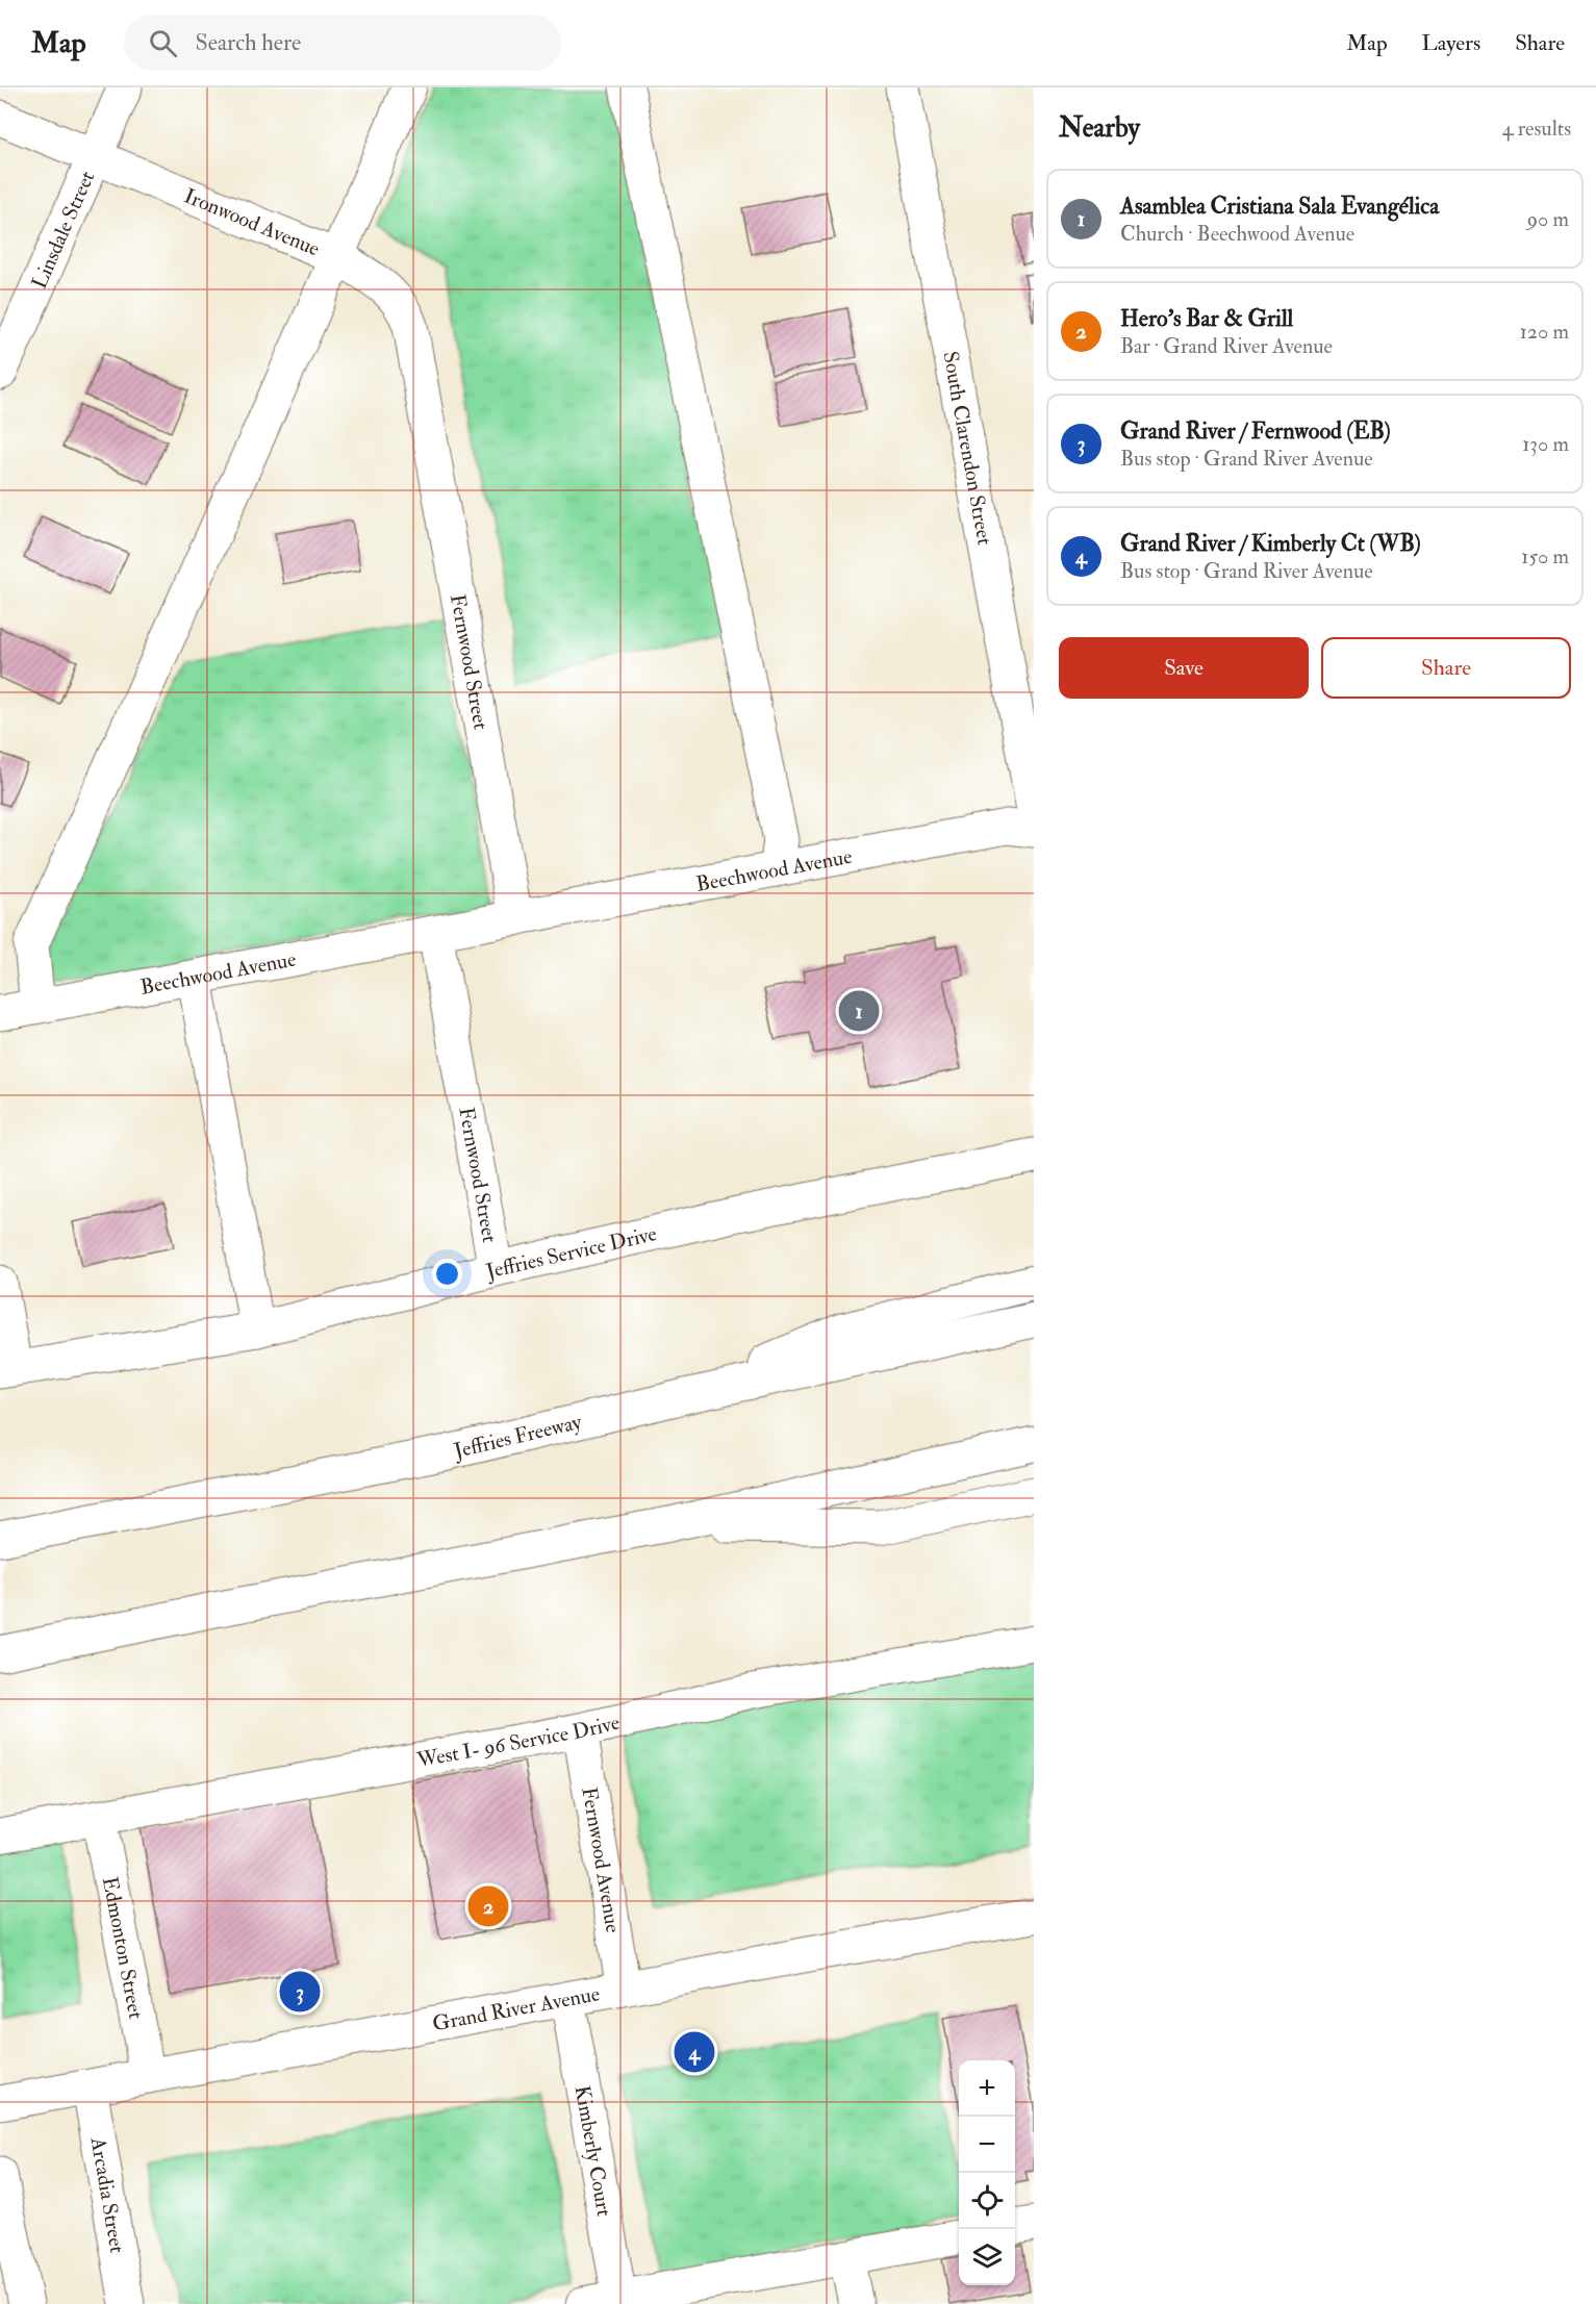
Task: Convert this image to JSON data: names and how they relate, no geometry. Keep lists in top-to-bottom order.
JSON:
{
  "streets": {
    "main road": [
      "Ironwood Avenue",
      "Linsdale Street",
      "South Clarendon Street",
      "Fernwood Street",
      "Beechwood Avenue",
      "Jeffries Service Drive",
      "Jeffries Freeway",
      "West I- 96 Service Drive",
      "Fernwood Avenue",
      "Edmonton Street",
      "Grand River Avenue",
      "Kimberly Court",
      "Arcadia Street"
    ]
  },
  "crossings": [
    ["Ironwood Avenue", "Linsdale Street"],
    ["Ironwood Avenue", "Fernwood Street"],
    ["Fernwood Street", "Beechwood Avenue"],
    ["Fernwood Street", "Jeffries Service Drive"],
    ["West I- 96 Service Drive", "Fernwood Avenue"],
    ["West I- 96 Service Drive", "Edmonton Street"],
    ["Fernwood Avenue", "Grand River Avenue"],
    ["Edmonton Street", "Grand River Avenue"],
    ["Grand River Avenue", "Kimberly Court"],
    ["Grand River Avenue", "Arcadia Street"]
  ],
  "page": {
    "header": "Map",
    "search": "Search here",
    "nav": ["Map", "Layers", "Share"],
    "heading": ["Nearby", "4 results"],
    "list": [
      {
        "mark": "1",
        "name": "Asamblea Cristiana Sala Evangélica",
        "note": "Church · Beechwood Avenue",
        "value": "90 m"
      },
      {
        "mark": "2",
        "name": "Hero's Bar & Grill",
        "note": "Bar · Grand River Avenue",
        "value": "120 m"
      },
      {
        "mark": "3",
        "name": "Grand River / Fernwood (EB)",
        "note": "Bus stop · Grand River Avenue",
        "value": "130 m"
      },
      {
        "mark": "4",
        "name": "Grand River / Kimberly Ct (WB)",
        "note": "Bus stop · Grand River Avenue",
        "value": "150 m"
      }
    ],
    "buttons": ["Save", "Share"],
    "pins": [
      "1",
      "2",
      "3",
      "4"
    ],
    "map_buttons": ["+", "−"]
  }
}
